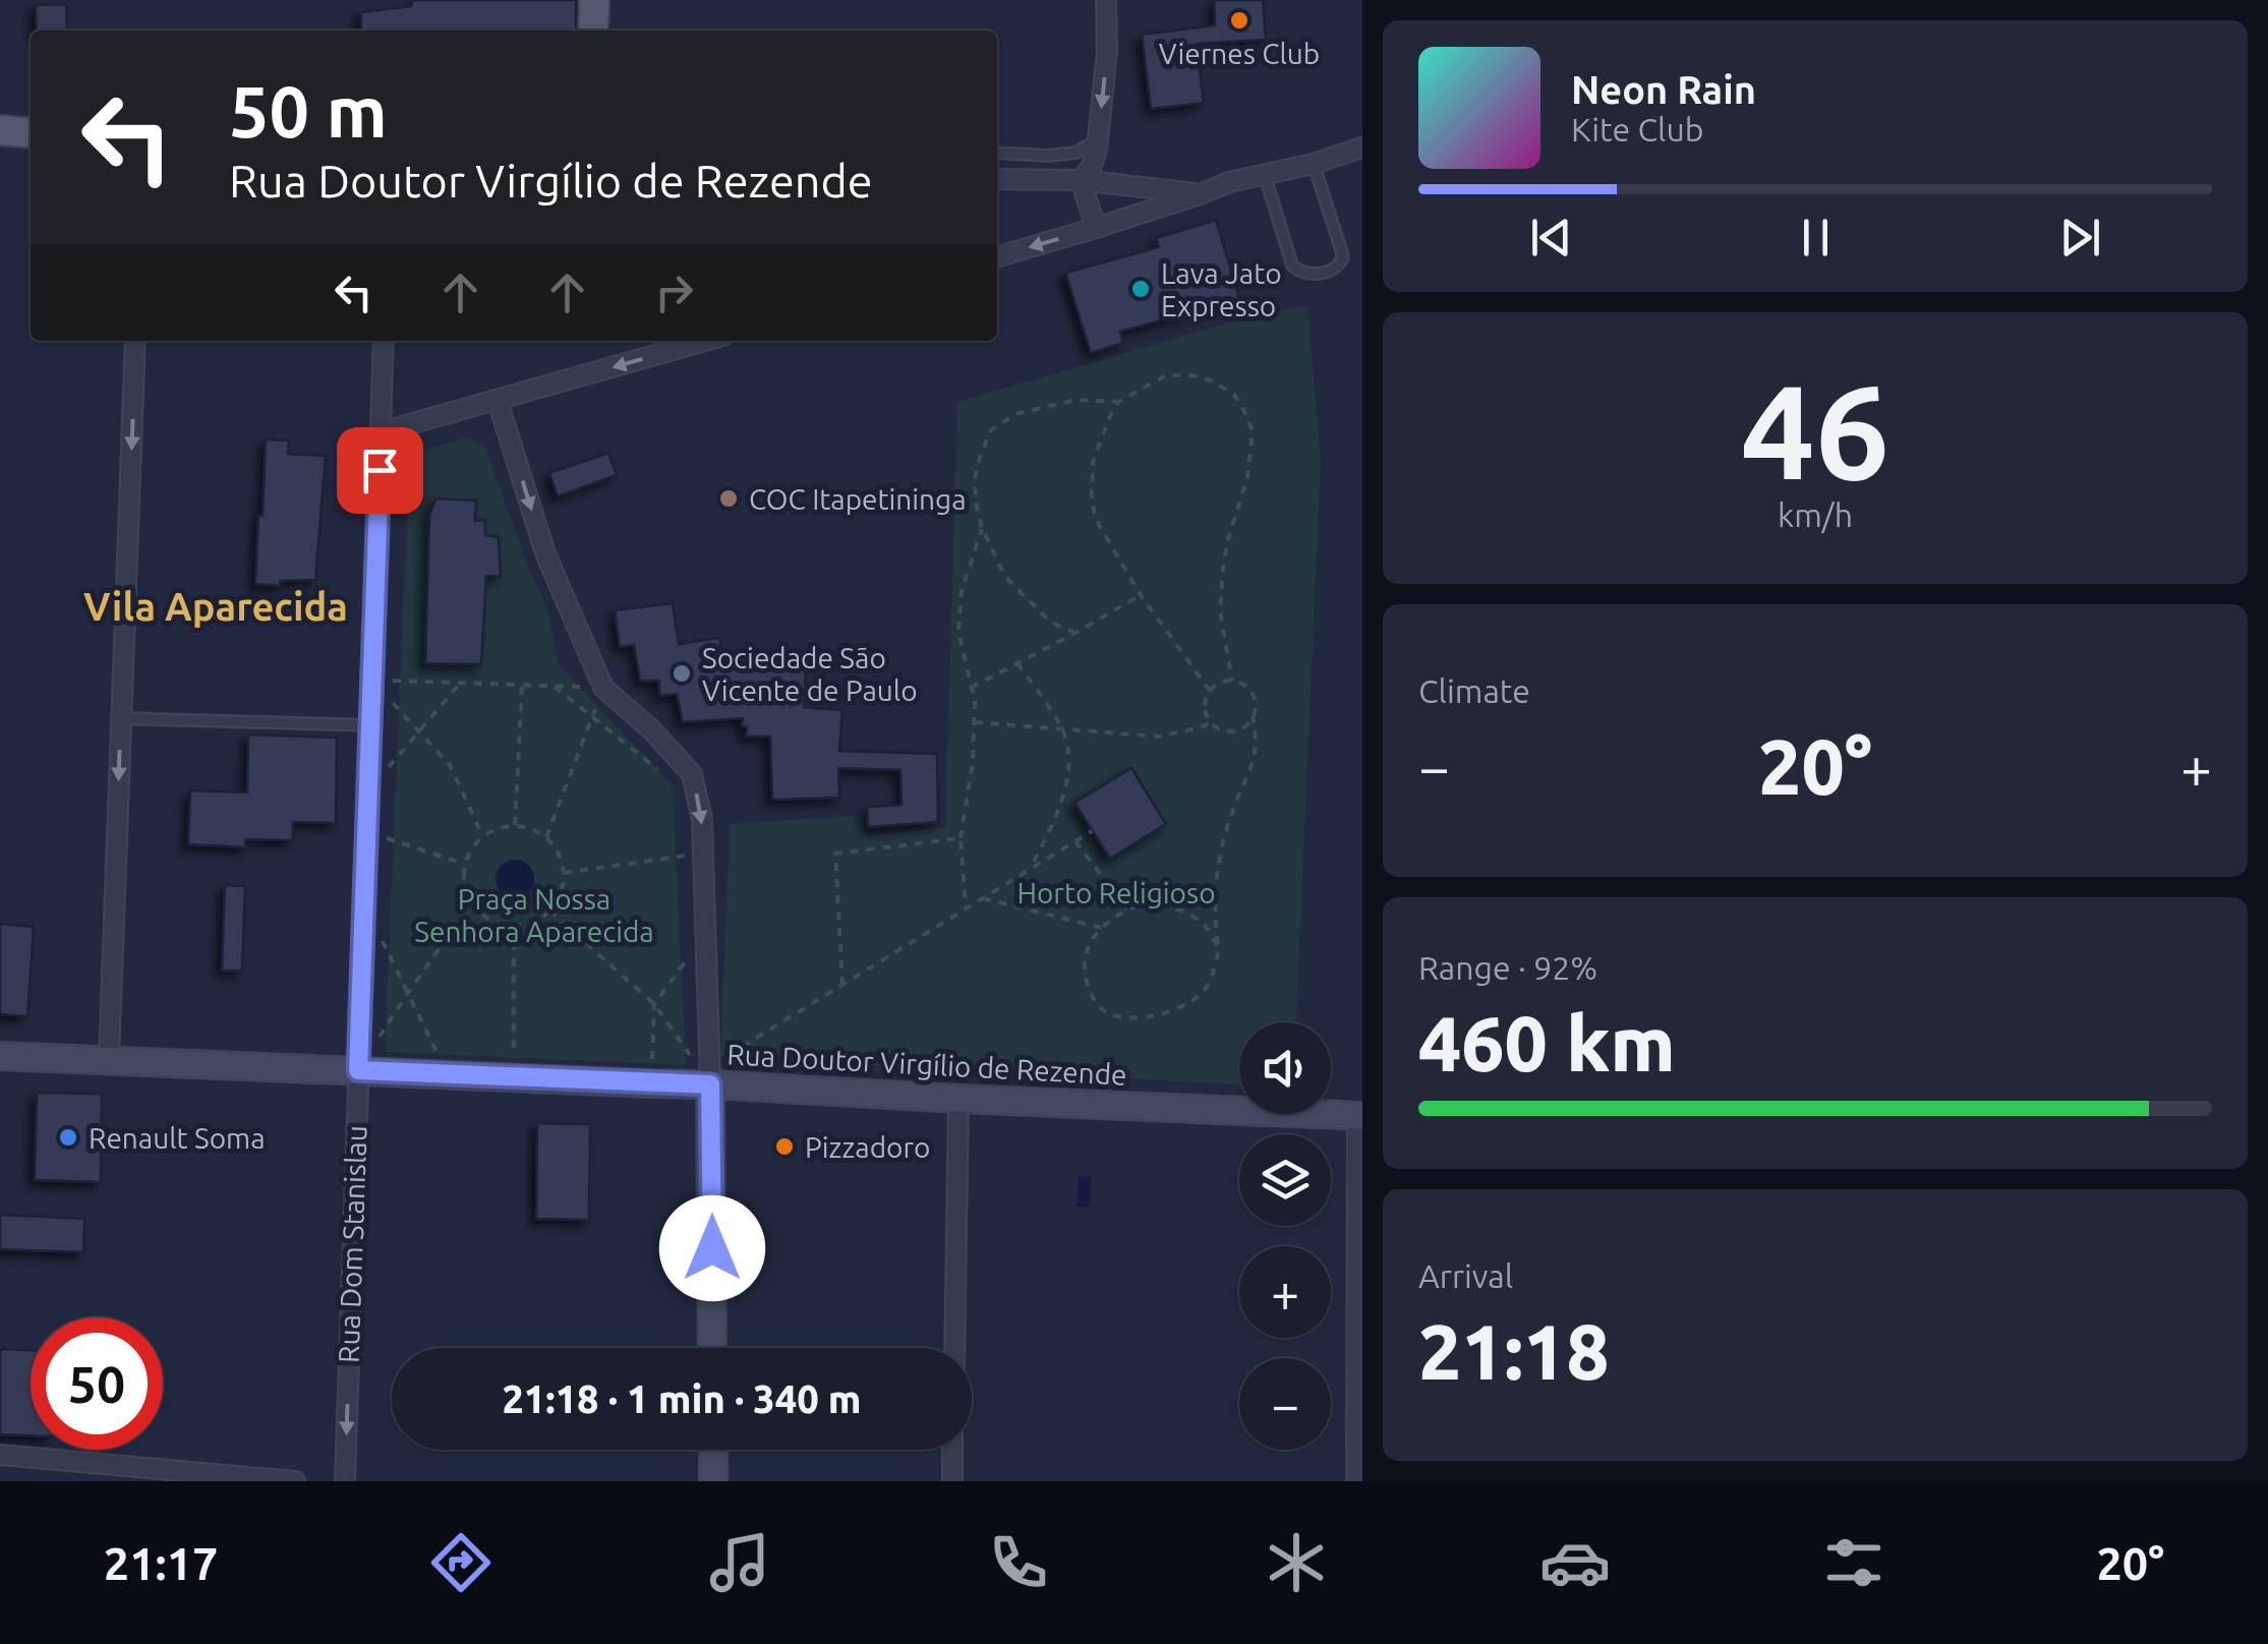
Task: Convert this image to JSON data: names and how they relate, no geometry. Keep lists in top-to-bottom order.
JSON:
{
  "streets": {
    "main road": ["Rua Doutor Virgílio de Rezende"],
    "street": ["Rua Dom Stanislau"]
  },
  "crossings": [
    ["Rua Doutor Virgílio de Rezende", "Rua Dom Stanislau"]
  ],
  "one_way": ["Rua Dom Stanislau"],
  "districts": ["Vila Aparecida"],
  "parks": ["Horto Religioso", "Praça Nossa Senhora Aparecida"],
  "places": [
    "Viernes Club",
    "Lava Jato Expresso",
    "COC Itapetininga",
    "Sociedade São Vicente de Paulo",
    "Renault Soma",
    "Pizzadoro"
  ],
  "page": {
    "turn": ["50 m", "Rua Doutor Virgílio de Rezende"],
    "song": ["Neon Rain", "Kite Club"],
    "tile": [
      ["46", "km/h"],
      "Climate",
      ["Range · 92%", "460 km"],
      ["Arrival", "21:18"]
    ],
    "heat": ["−", "20°", "+"],
    "map_buttons": ["+", "−"],
    "limit": "50",
    "trip": "21:18 · 1 min · 340 m",
    "tabs": ["21:17", "20°"]
  }
}
